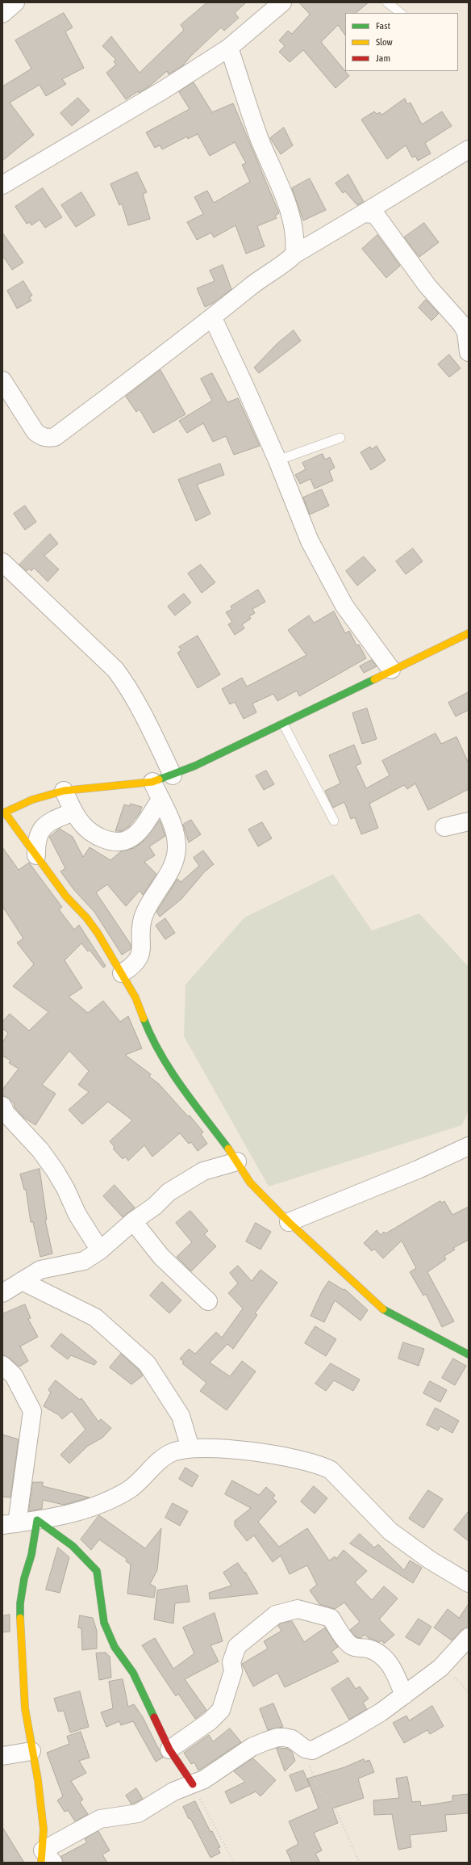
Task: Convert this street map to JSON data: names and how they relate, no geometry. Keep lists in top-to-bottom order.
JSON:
{
  "legend": ["Fast", "Slow", "Jam"]
}
